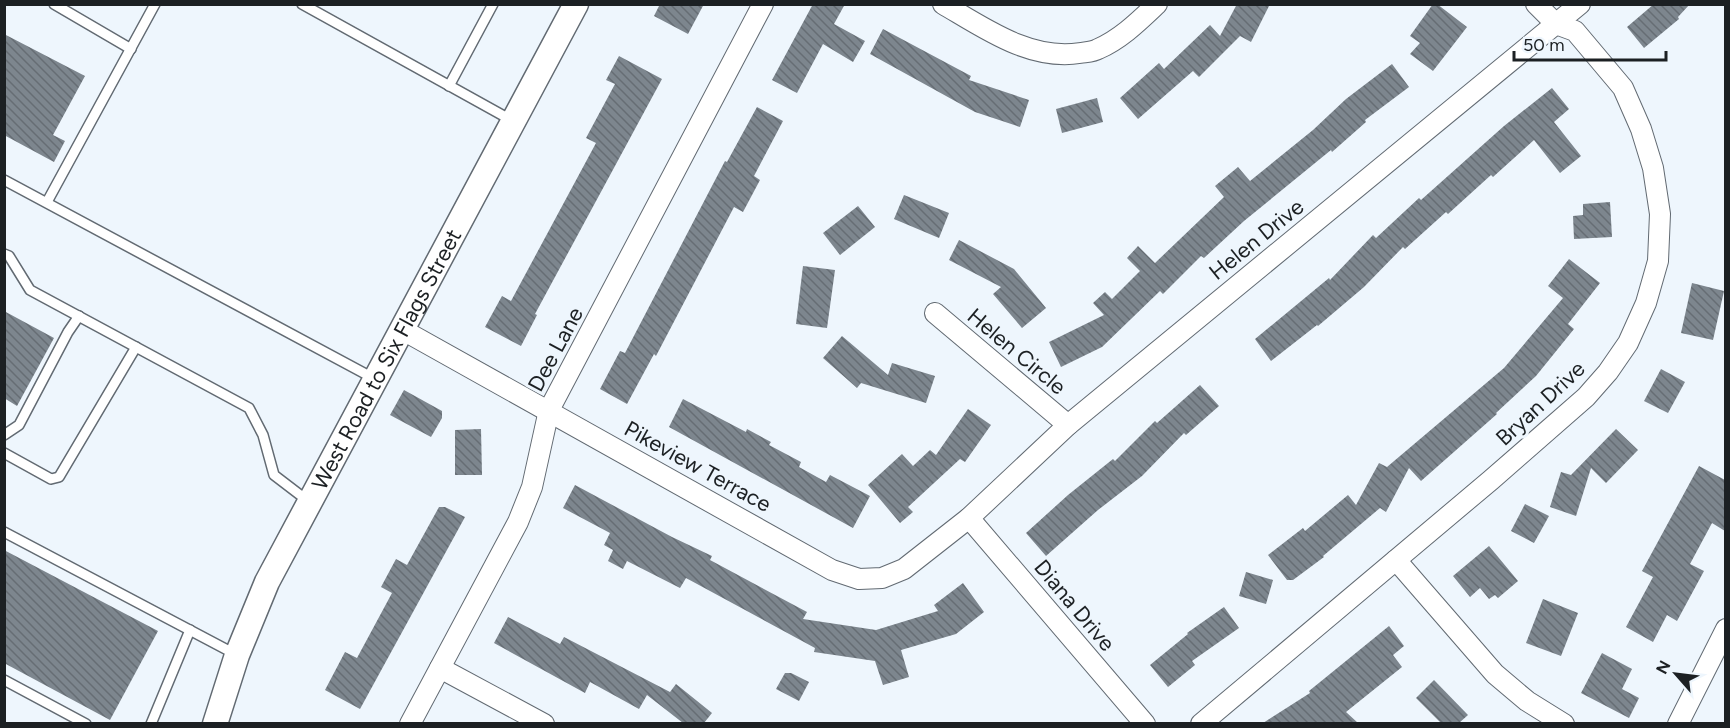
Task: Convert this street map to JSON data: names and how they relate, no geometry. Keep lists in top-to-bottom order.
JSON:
{
  "streets": {
    "street": [
      "Helen Drive",
      "Dee Lane",
      "Helen Circle",
      "West Road to Six Flags Street",
      "Bryan Drive",
      "Pikeview Terrace",
      "Diana Drive"
    ]
  },
  "crossings": [
    ["Helen Drive", "Helen Circle"],
    ["Helen Drive", "Bryan Drive"],
    ["Helen Drive", "Pikeview Terrace"],
    ["Helen Drive", "Diana Drive"],
    ["Dee Lane", "Pikeview Terrace"],
    ["West Road to Six Flags Street", "Pikeview Terrace"],
    ["Pikeview Terrace", "Diana Drive"]
  ],
  "scale_bar": "50 m",
  "north": "top left"
}
